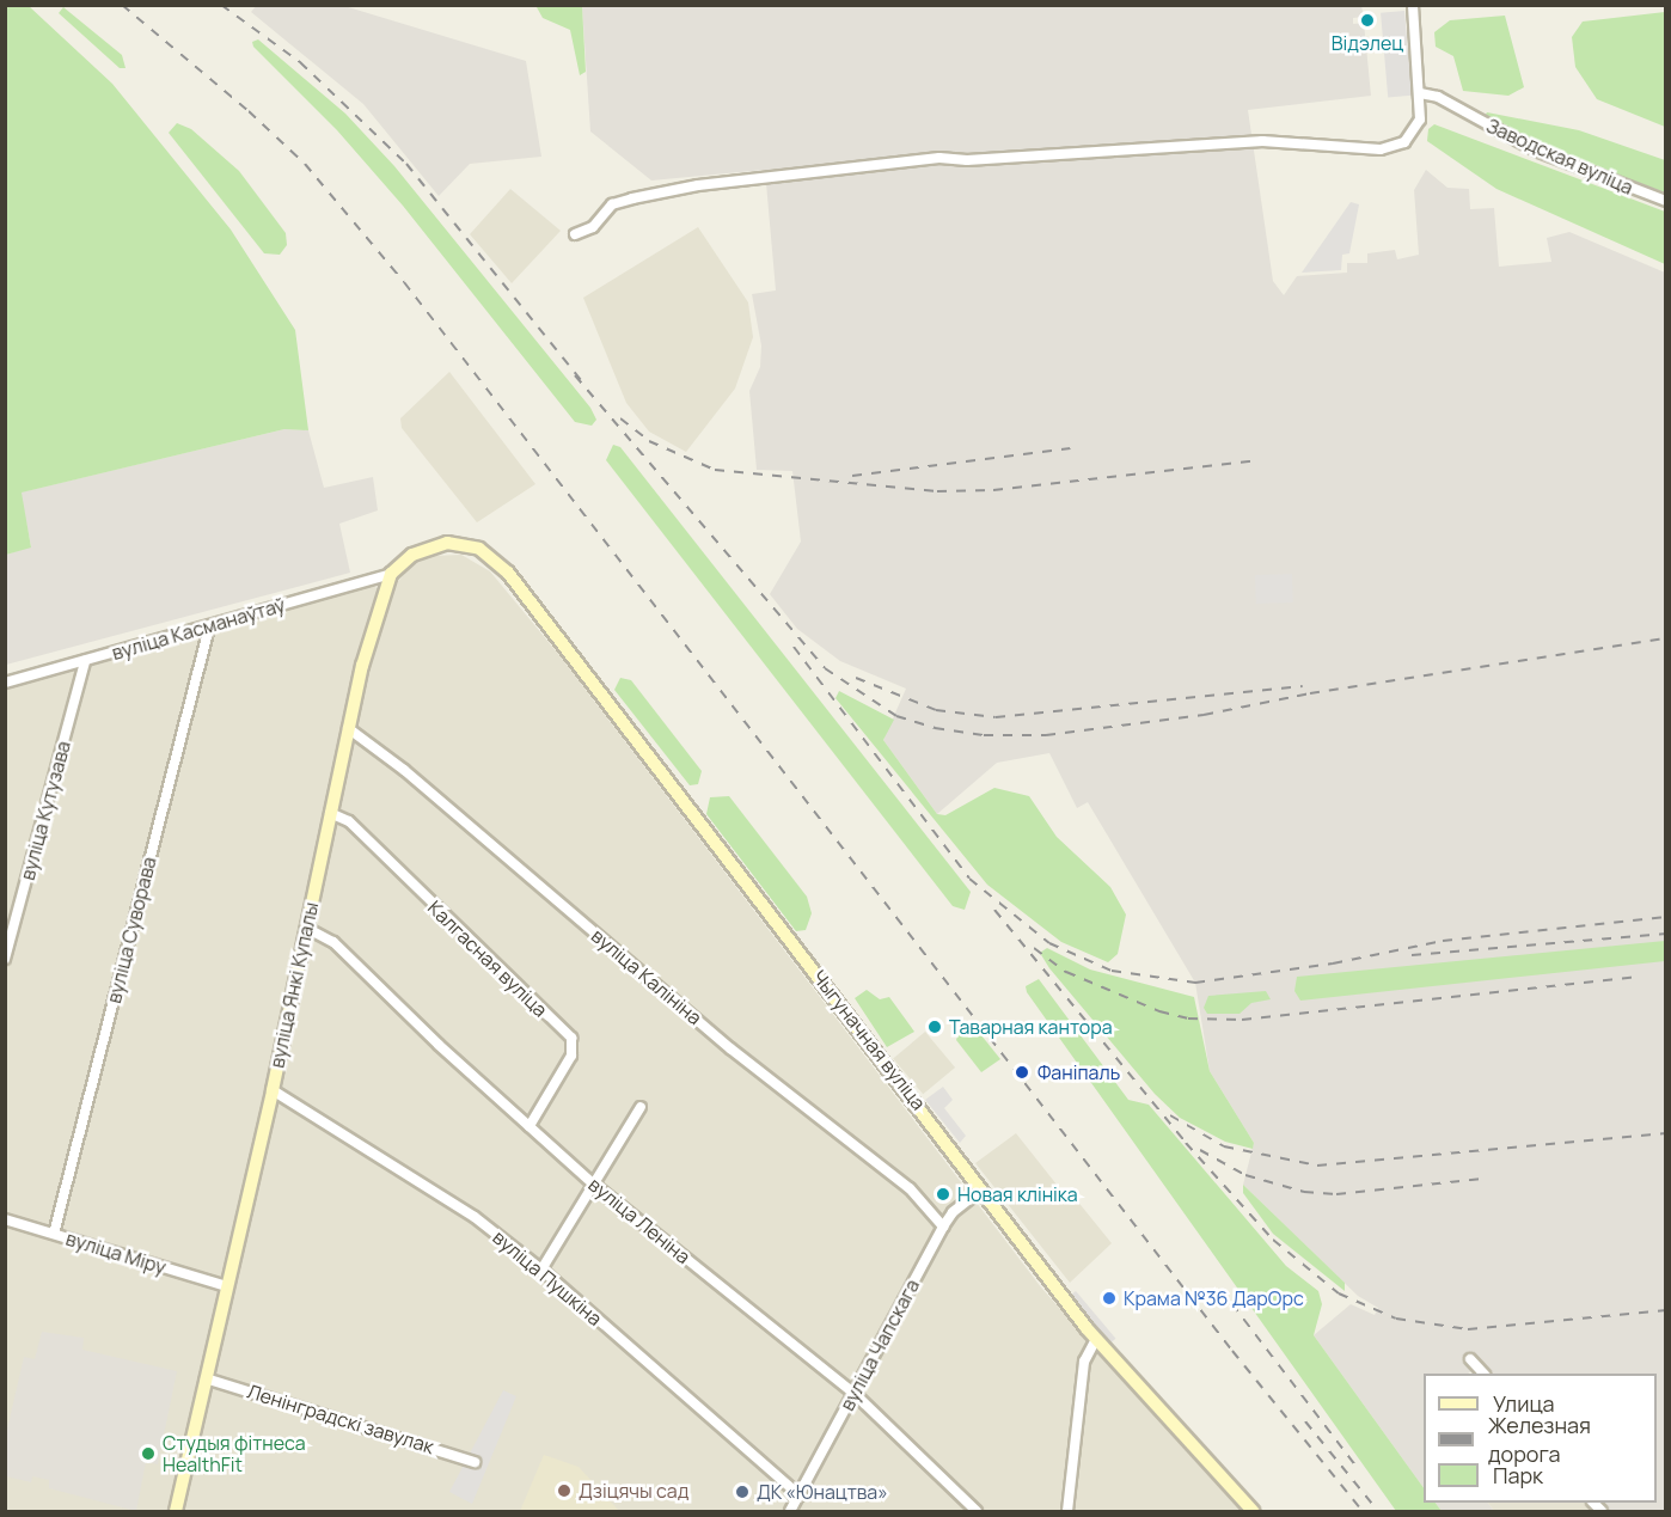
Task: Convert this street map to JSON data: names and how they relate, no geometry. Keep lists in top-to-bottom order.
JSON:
{
  "streets": {
    "street": [
      "Заводская вуліца",
      "вуліца Касманаўтаў",
      "вуліца Кутузава",
      "вуліца Суворава",
      "Калгасная вуліца",
      "вуліца Калініна",
      "вуліца Янкі Купалы",
      "Чыгуначная вуліца",
      "вуліца Леніна",
      "вуліца Міру",
      "вуліца Пушкіна",
      "вуліца Чапскага",
      "Ленінградскі завулак"
    ]
  },
  "crossings": [
    ["вуліца Касманаўтаў", "вуліца Кутузава"],
    ["вуліца Касманаўтаў", "вуліца Суворава"],
    ["вуліца Касманаўтаў", "вуліца Янкі Купалы"],
    ["вуліца Касманаўтаў", "Чыгуначная вуліца"],
    ["вуліца Суворава", "вуліца Міру"],
    ["Калгасная вуліца", "вуліца Янкі Купалы"],
    ["Калгасная вуліца", "вуліца Леніна"],
    ["вуліца Калініна", "вуліца Янкі Купалы"],
    ["вуліца Калініна", "вуліца Чапскага"],
    ["вуліца Янкі Купалы", "Чыгуначная вуліца"],
    ["вуліца Янкі Купалы", "вуліца Леніна"],
    ["вуліца Янкі Купалы", "вуліца Міру"],
    ["вуліца Янкі Купалы", "вуліца Пушкіна"],
    ["вуліца Янкі Купалы", "Ленінградскі завулак"],
    ["Чыгуначная вуліца", "вуліца Чапскага"],
    ["вуліца Леніна", "вуліца Чапскага"],
    ["вуліца Пушкіна", "вуліца Чапскага"]
  ],
  "places": [
    "Відэлец",
    "Таварная кантора",
    "Фаніпаль",
    "Новая клініка",
    "Крама №36 ДарОрс",
    "Студыя фітнеса HealthFit",
    "Дзіцячы сад",
    "ДК «Юнацтва»"
  ],
  "legend": ["Улица", "Железная дорога", "Парк"]
}
